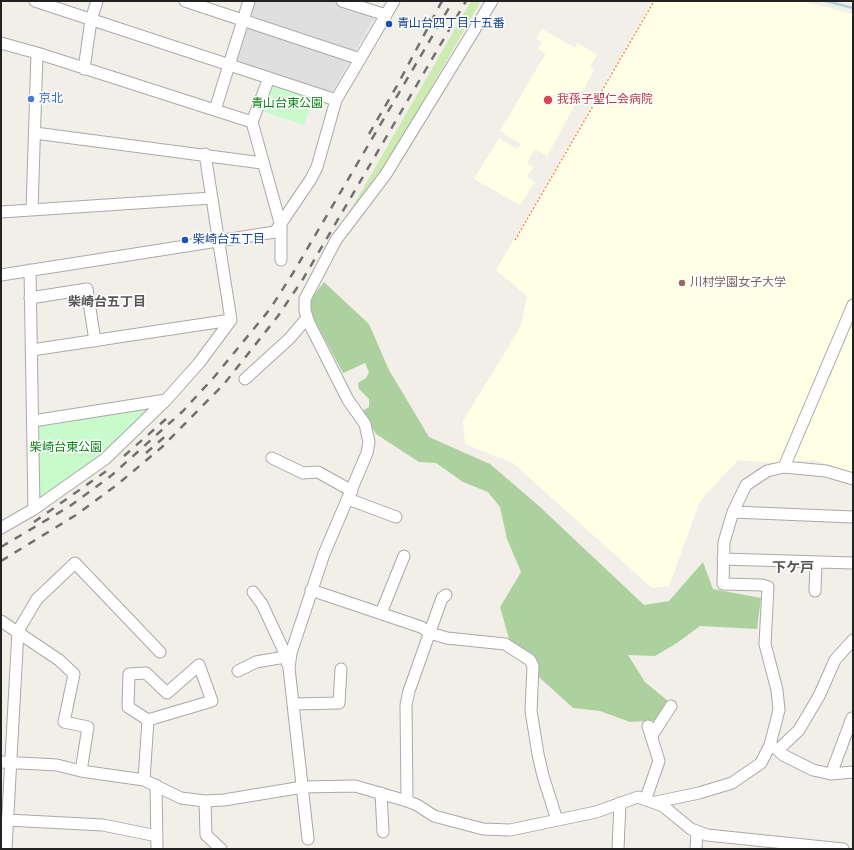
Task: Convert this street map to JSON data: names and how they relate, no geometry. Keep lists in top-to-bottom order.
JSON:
{
  "districts": ["柴崎台五丁目", "下ケ戸"],
  "parks": ["青山台東公園", "柴崎台東公園"],
  "places": [
    "青山台四丁目十五番",
    "京北",
    "我孫子聖仁会病院",
    "柴崎台五丁目",
    "川村学園女子大学"
  ]
}
